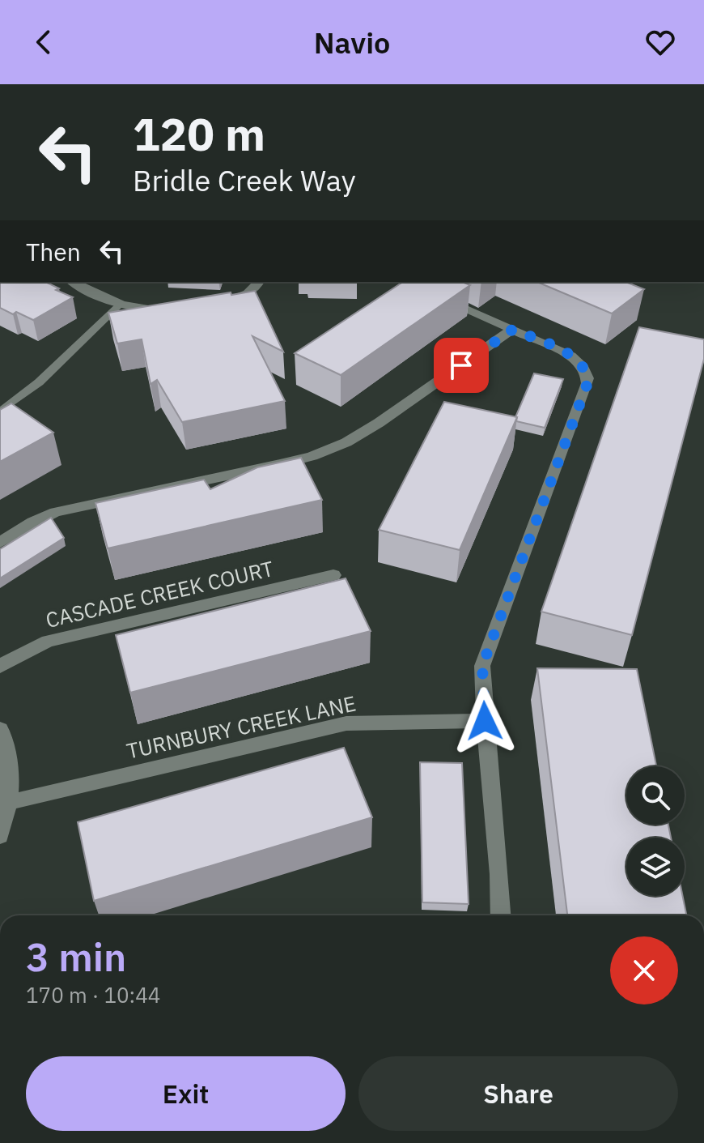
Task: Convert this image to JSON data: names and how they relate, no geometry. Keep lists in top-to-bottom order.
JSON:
{
  "streets": {
    "street": ["CASCADE CREEK COURT", "TURNBURY CREEK LANE"]
  },
  "page": {
    "header": "Navio",
    "turn": ["120 m", "Bridle Creek Way"],
    "then": "Then",
    "heading": ["3 min", "170 m · 10:44"],
    "buttons": ["Exit", "Share"]
  }
}
